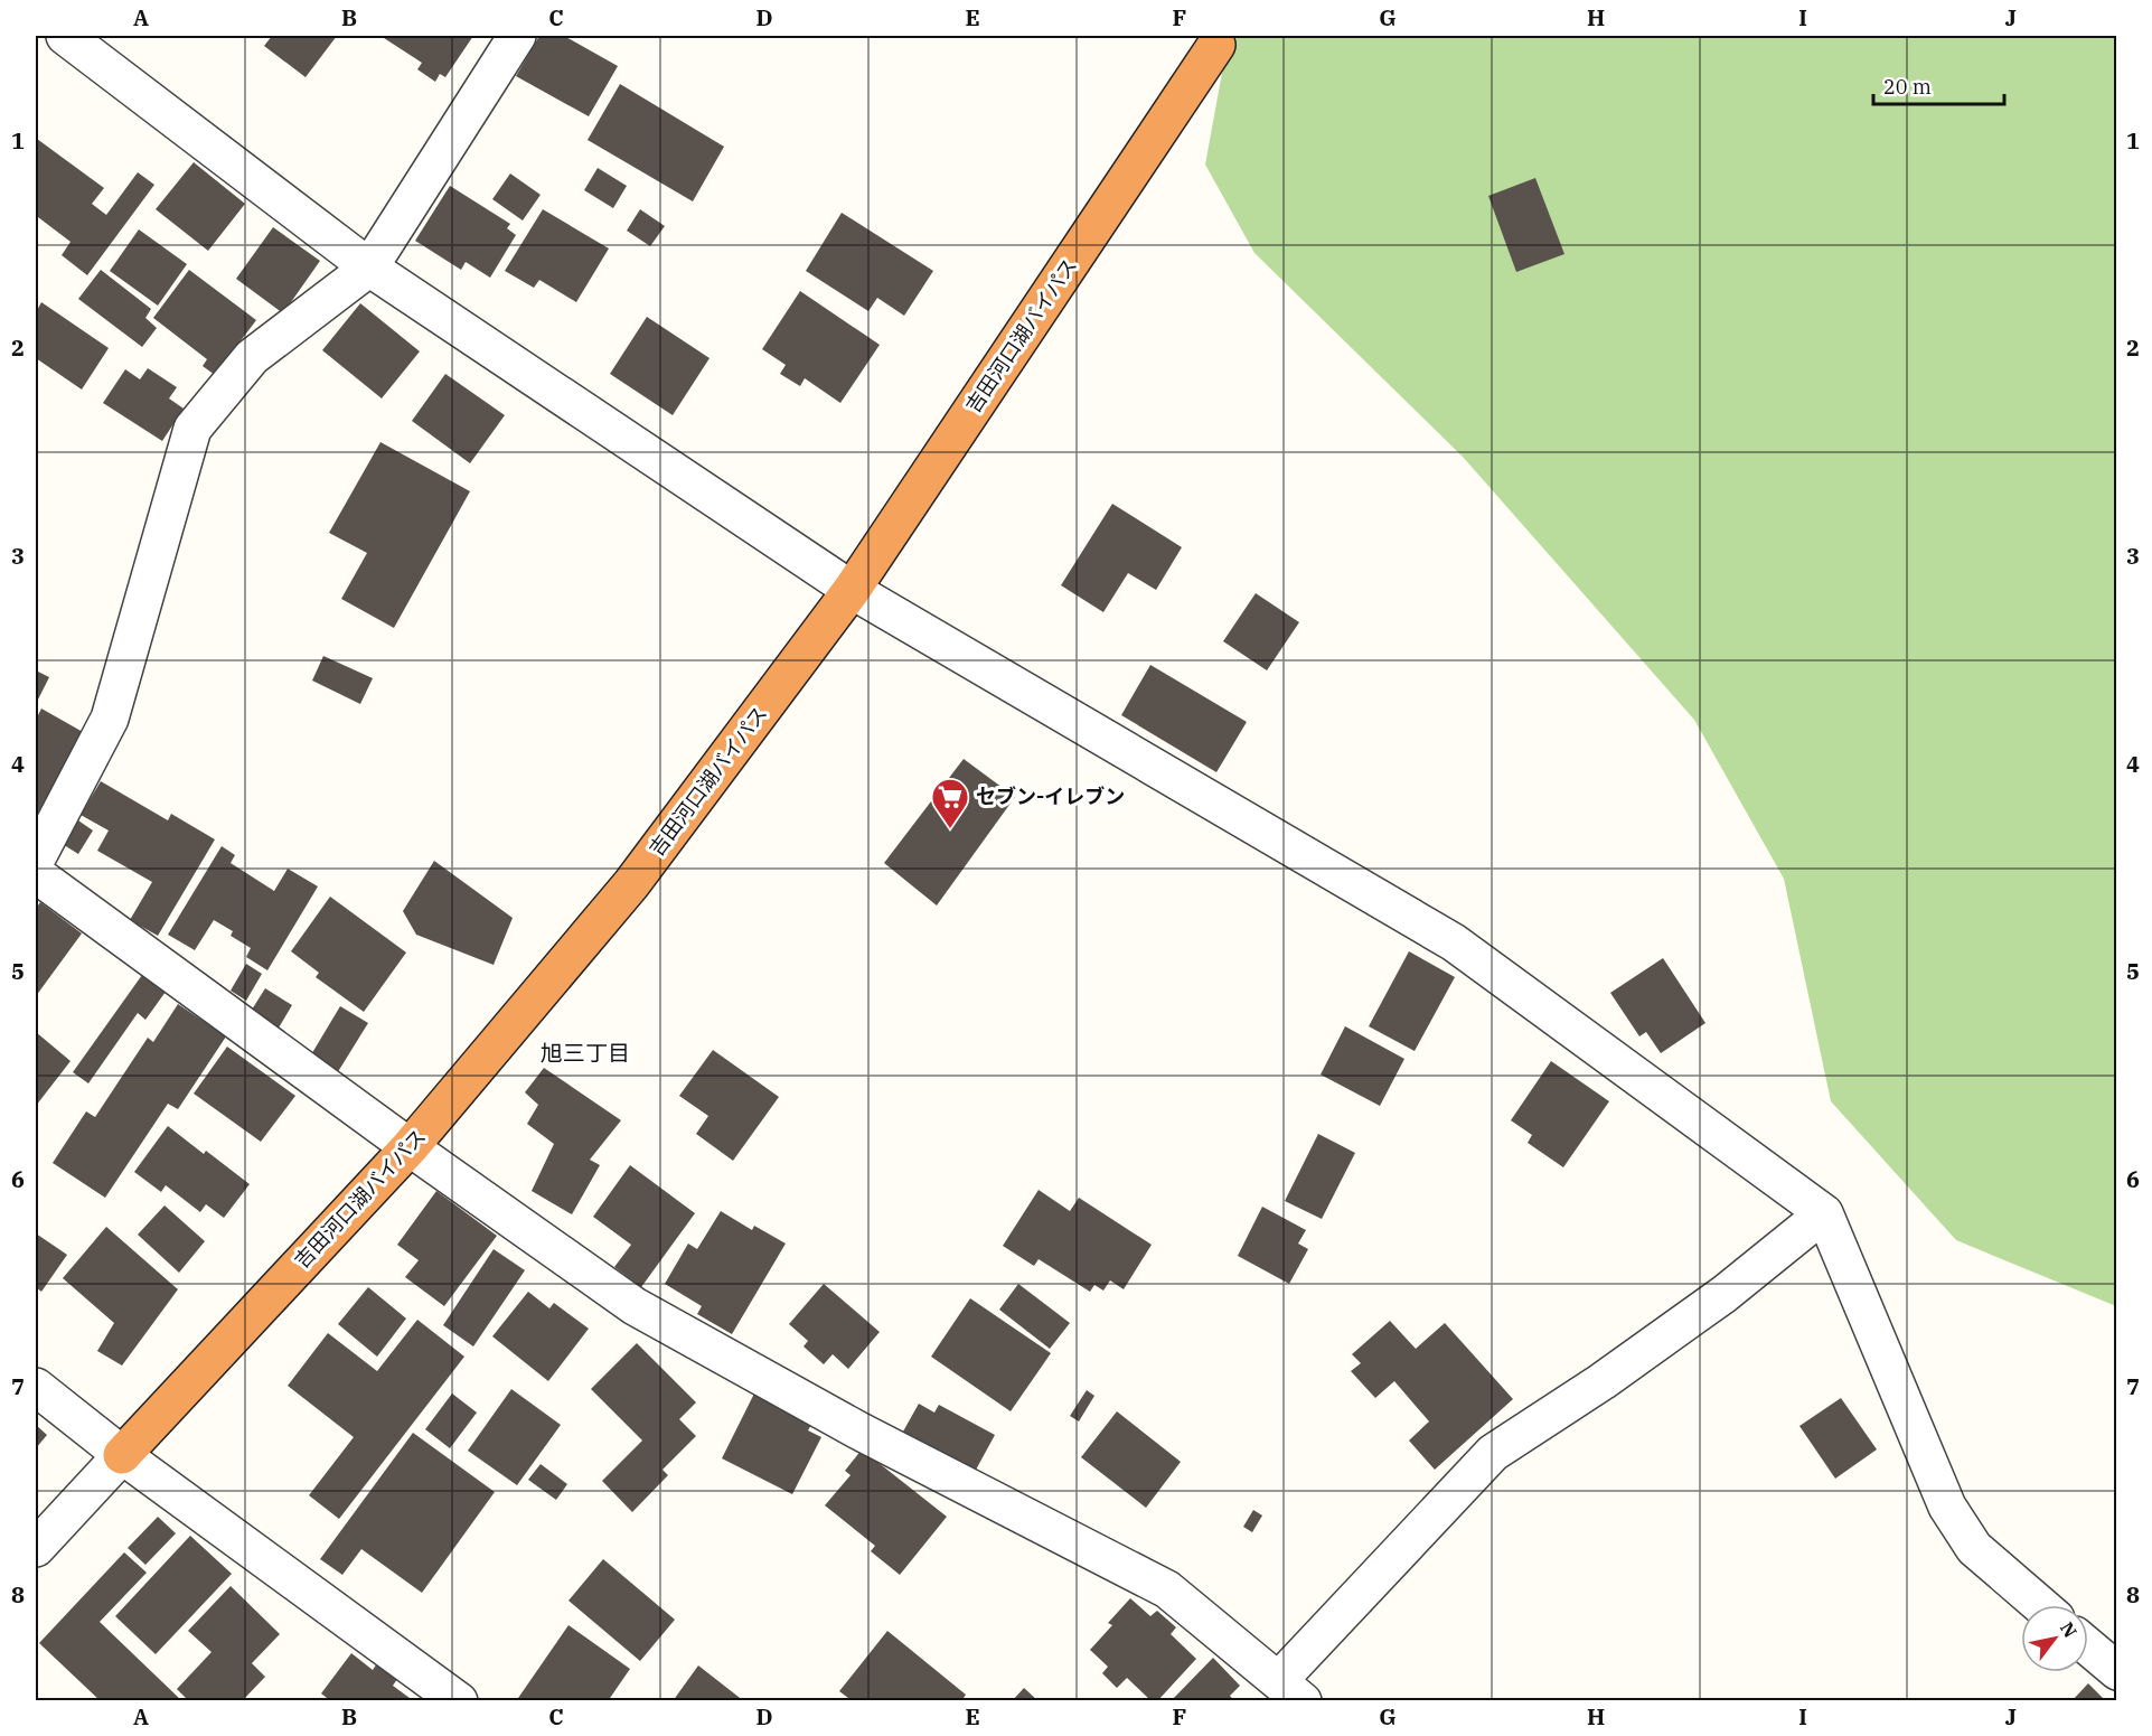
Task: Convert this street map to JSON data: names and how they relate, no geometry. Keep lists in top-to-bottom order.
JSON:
{
  "streets": {
    "highway": ["吉田河口湖バイパス"]
  },
  "districts": ["旭三丁目"],
  "places": {
    "supermarket": ["セブン-イレブン"]
  },
  "scale_bar": "20 m",
  "north": "top right",
  "grid": {
    "columns": [
      "A",
      "B",
      "C",
      "D",
      "E",
      "F",
      "G",
      "H",
      "I",
      "J"
    ],
    "rows": [
      "1",
      "2",
      "3",
      "4",
      "5",
      "6",
      "7",
      "8"
    ]
  }
}
